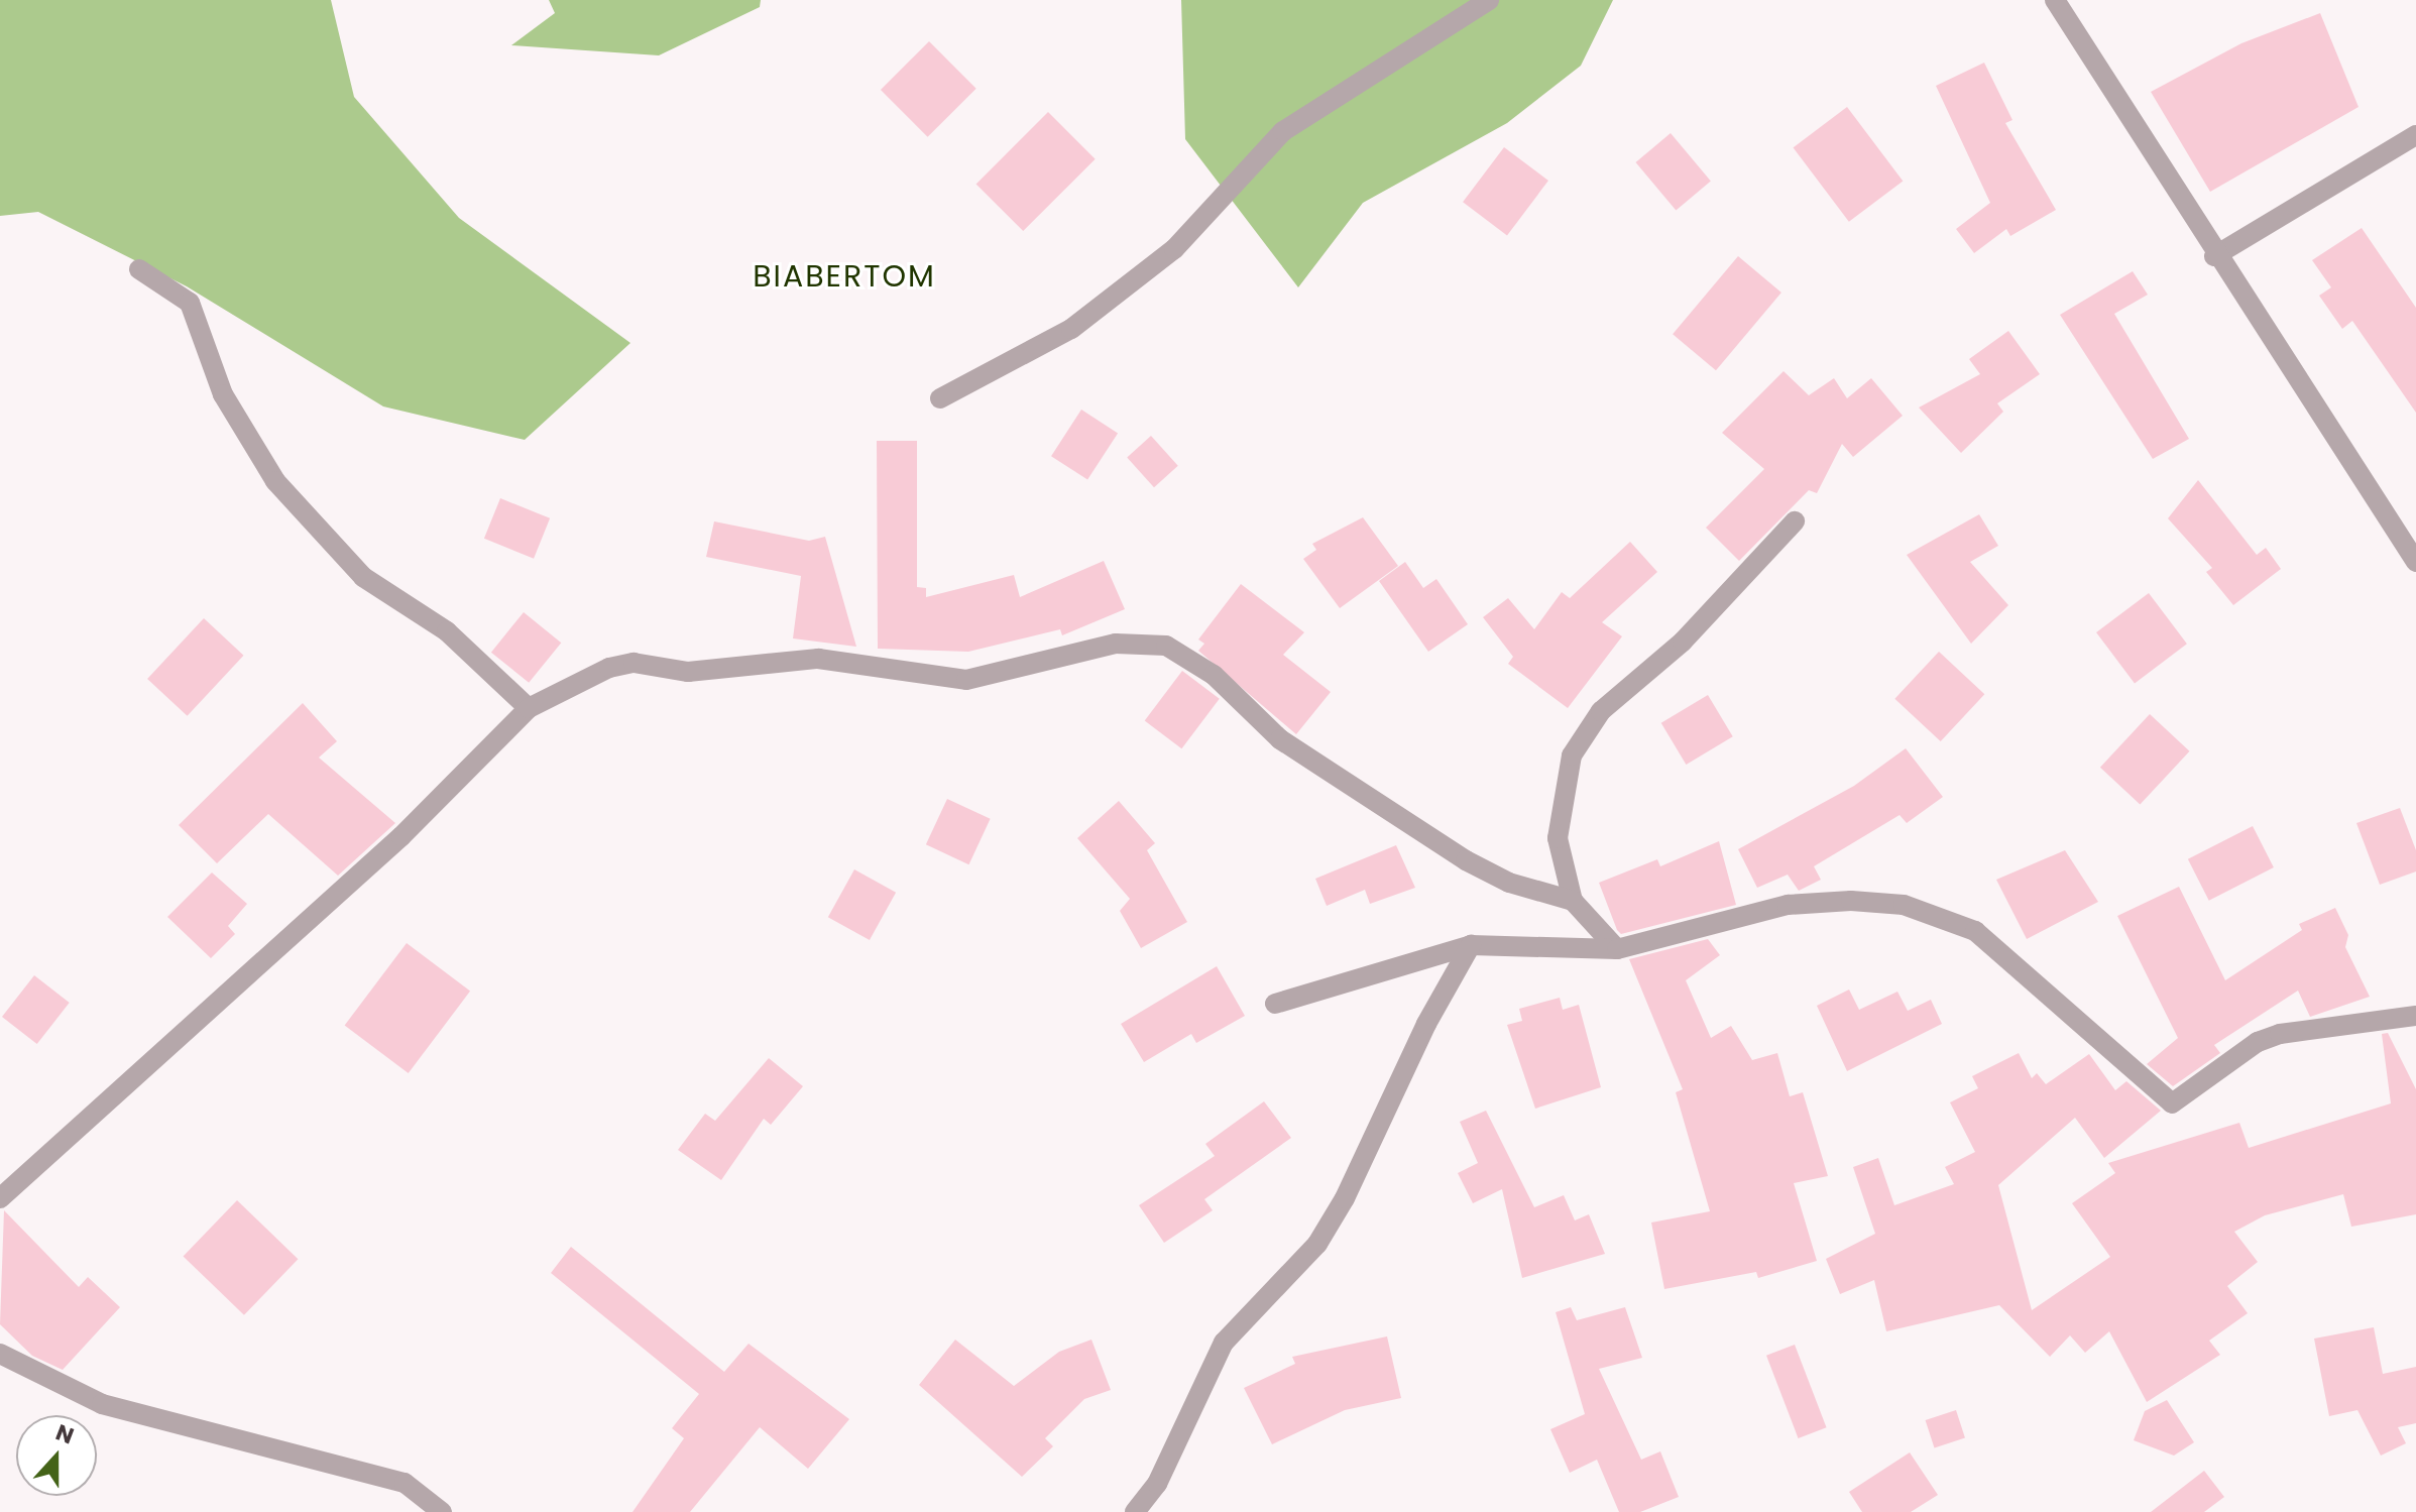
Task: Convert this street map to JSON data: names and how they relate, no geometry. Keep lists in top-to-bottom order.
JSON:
{
  "districts": ["BIABERTOM"],
  "north": "top"
}
